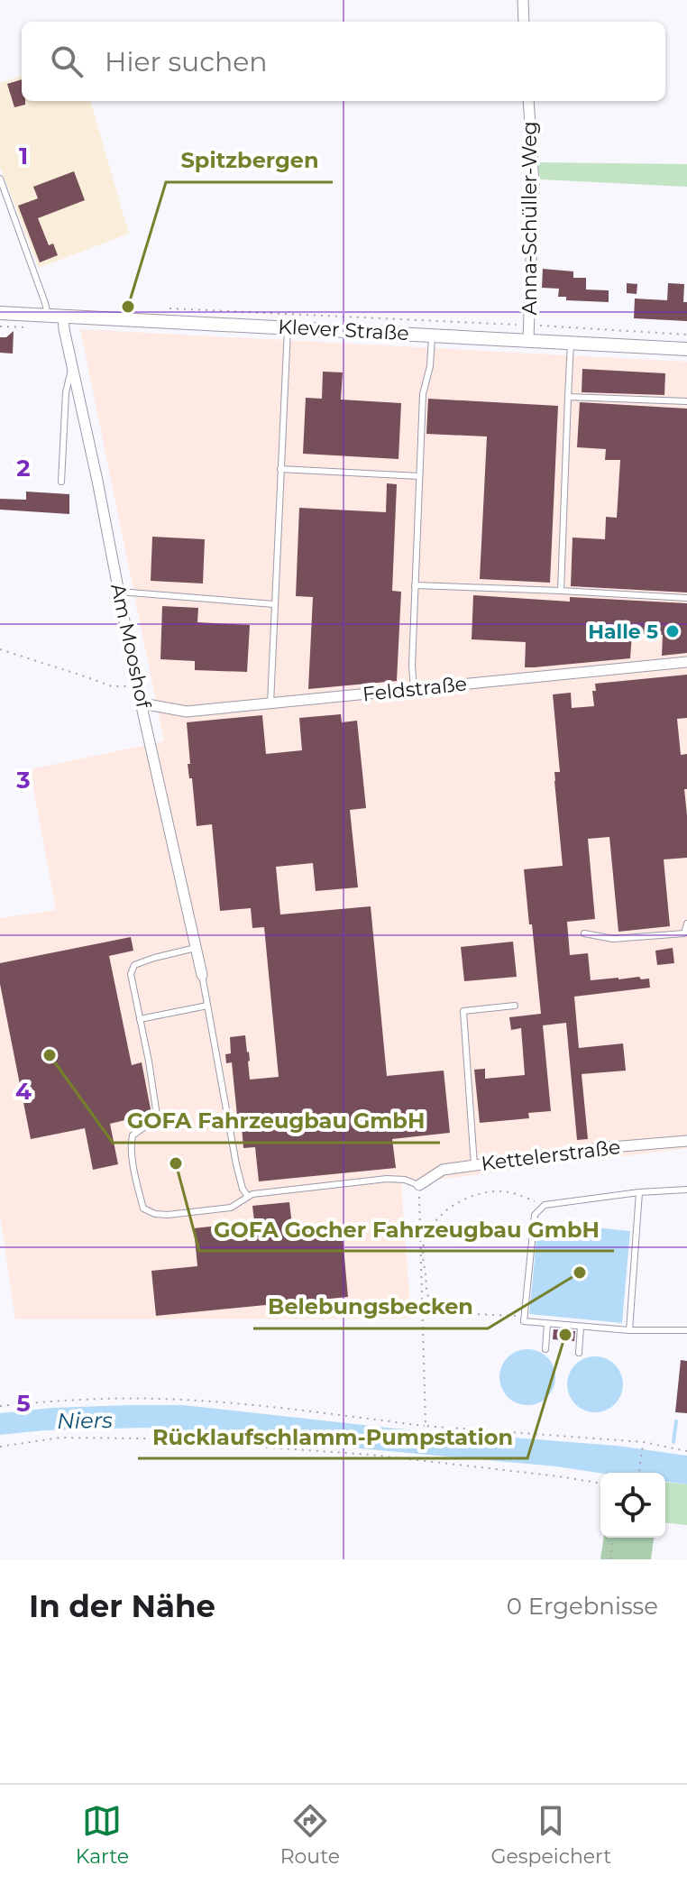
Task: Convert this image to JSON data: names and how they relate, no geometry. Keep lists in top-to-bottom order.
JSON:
{
  "streets": {
    "street": [
      "Anna-Schüller-Weg",
      "Klever Straße",
      "Am Mooshof",
      "Feldstraße",
      "Kettelerstraße"
    ]
  },
  "crossings": [
    ["Anna-Schüller-Weg", "Klever Straße"],
    ["Klever Straße", "Am Mooshof"],
    ["Am Mooshof", "Feldstraße"]
  ],
  "water": ["Niers"],
  "places": [
    "Spitzbergen",
    "Halle 5",
    "GOFA Fahrzeugbau GmbH",
    "GOFA Gocher Fahrzeugbau GmbH",
    "Belebungsbecken",
    "Rücklaufschlamm-Pumpstation"
  ],
  "page": {
    "search": "Hier suchen",
    "heading": ["In der Nähe", "0 Ergebnisse"],
    "nav": ["Karte", "Route", "Gespeichert"]
  },
  "grid": {
    "rows": [
      "1",
      "2",
      "3",
      "4",
      "5"
    ]
  }
}
